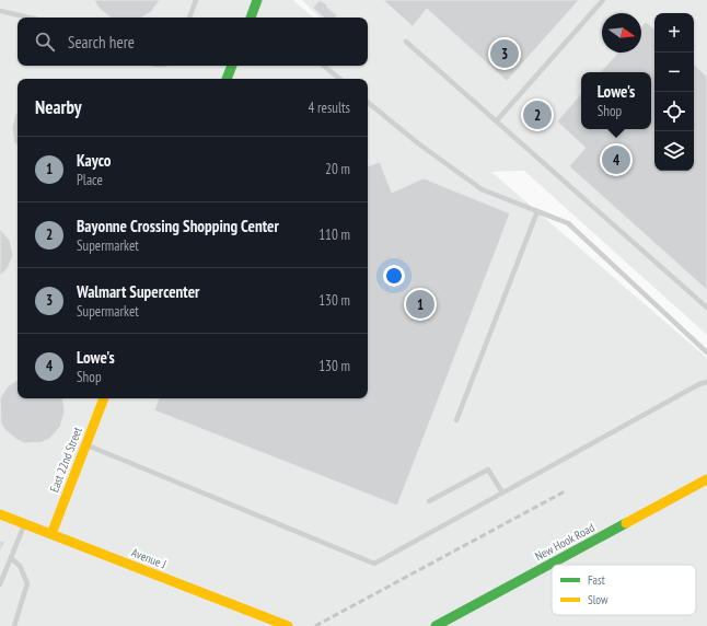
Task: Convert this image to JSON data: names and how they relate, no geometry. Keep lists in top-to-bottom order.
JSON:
{
  "streets": {
    "street": ["East 22nd Street", "New Hook Road", "Avenue J"]
  },
  "crossings": [
    ["East 22nd Street", "Avenue J"]
  ],
  "legend": ["Fast", "Slow"],
  "north": "right",
  "page": {
    "map_buttons": ["+", "−"],
    "search": "Search here",
    "pins": [
      "3",
      "2",
      "4",
      "1"
    ],
    "popup": ["Lowe's", "Shop"],
    "heading": ["Nearby", "4 results"],
    "list": [
      {
        "mark": "1",
        "name": "Kayco",
        "note": "Place",
        "value": "20 m"
      },
      {
        "mark": "2",
        "name": "Bayonne Crossing Shopping Center",
        "note": "Supermarket",
        "value": "110 m"
      },
      {
        "mark": "3",
        "name": "Walmart Supercenter",
        "note": "Supermarket",
        "value": "130 m"
      },
      {
        "mark": "4",
        "name": "Lowe's",
        "note": "Shop",
        "value": "130 m"
      }
    ]
  }
}
